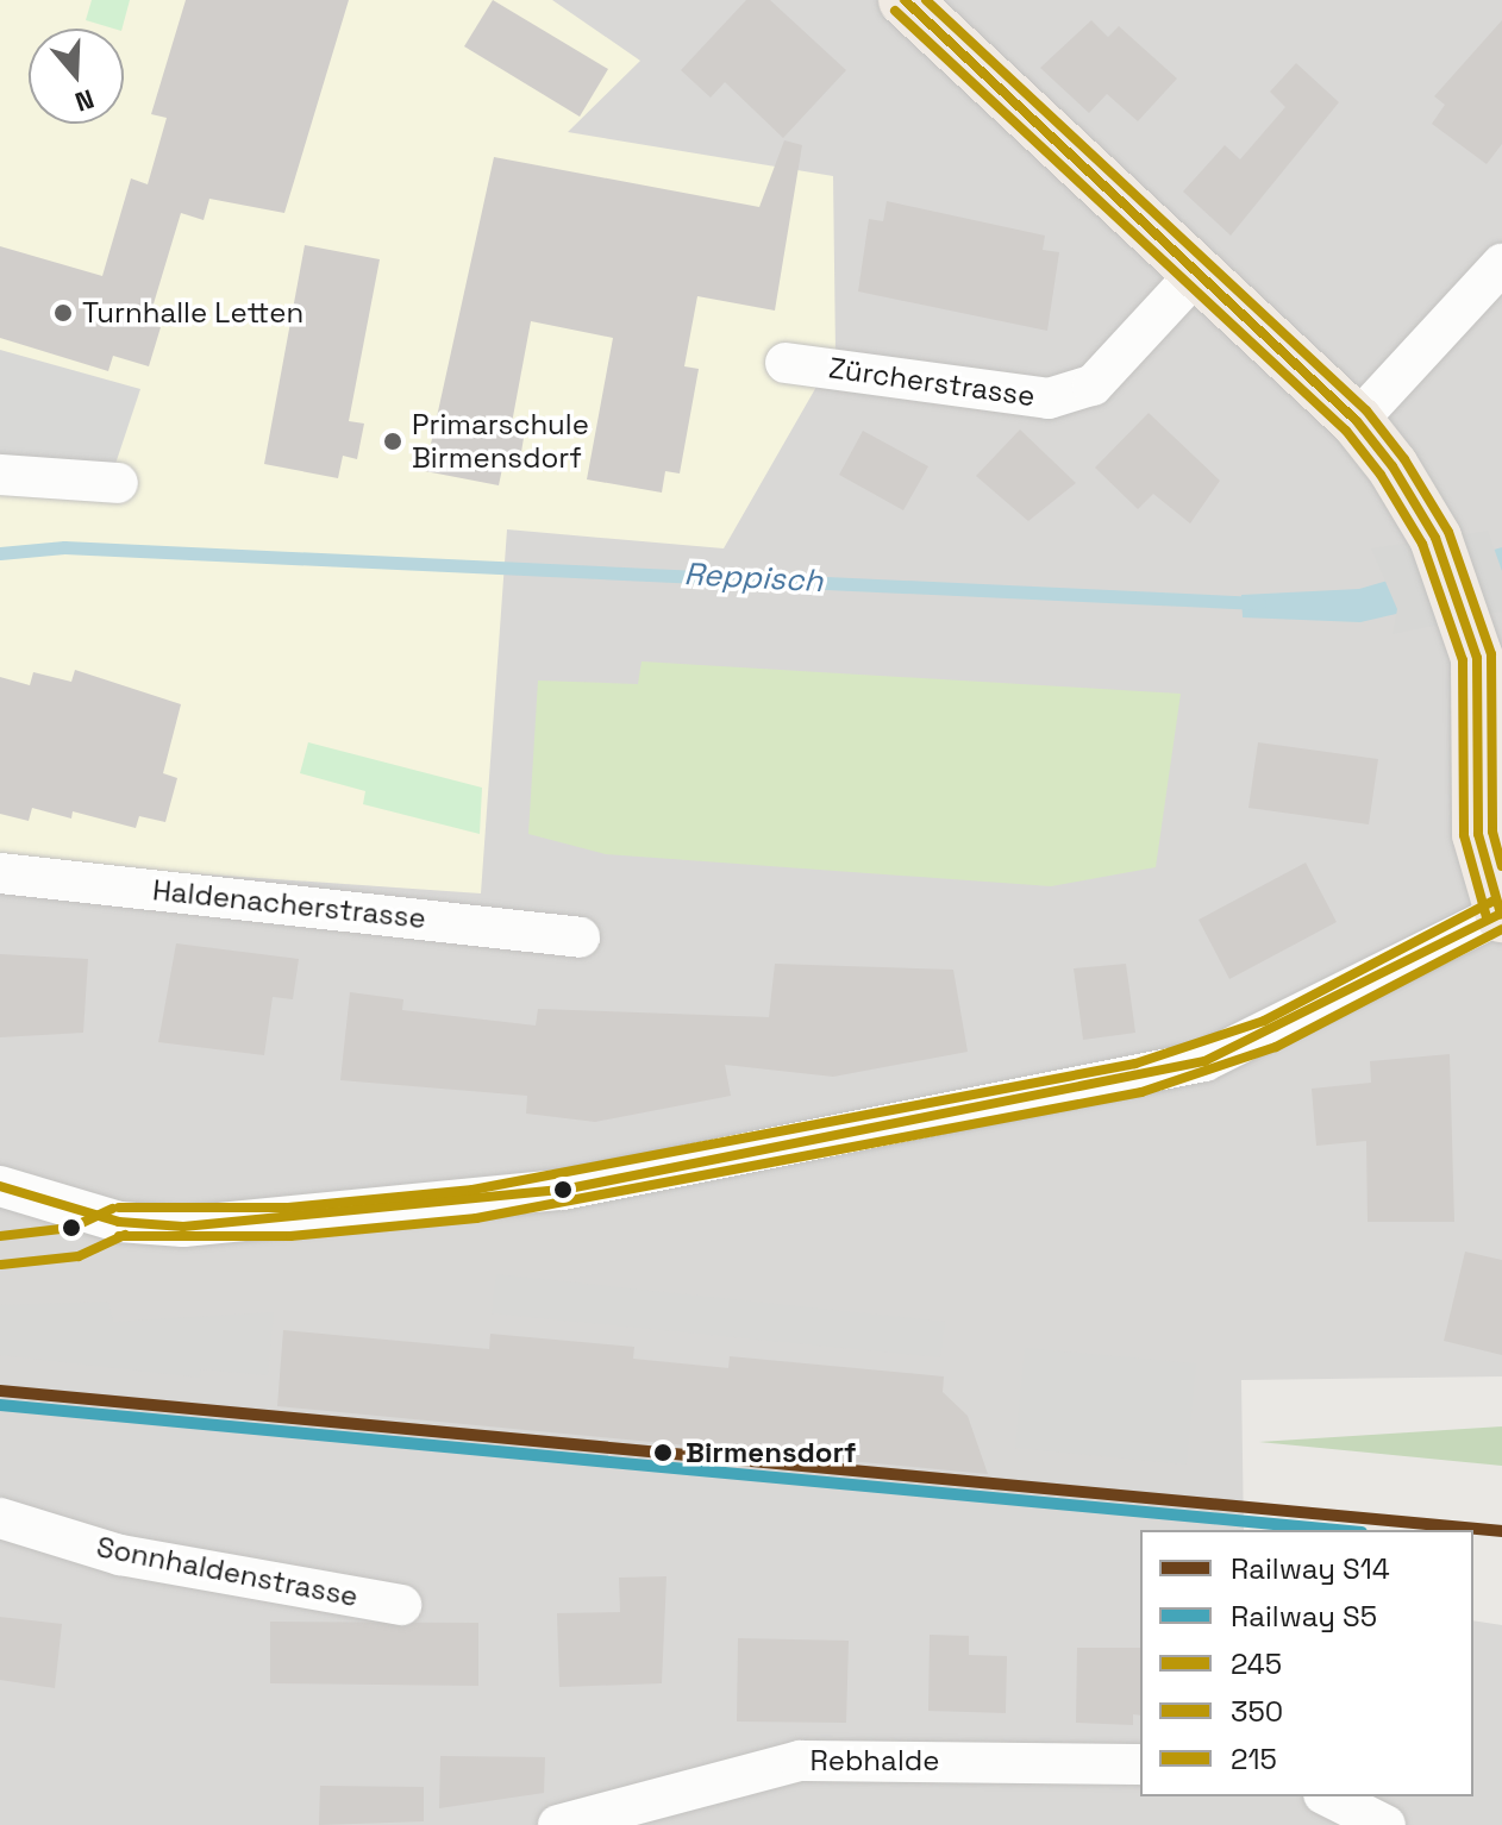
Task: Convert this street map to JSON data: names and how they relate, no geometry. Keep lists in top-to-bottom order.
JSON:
{
  "streets": {
    "street": [
      "Zürcherstrasse",
      "Haldenacherstrasse",
      "Sonnhaldenstrasse",
      "Rebhalde"
    ]
  },
  "water": ["Reppisch"],
  "places": ["Turnhalle Letten", "Primarschule Birmensdorf", "Birmensdorf"],
  "lines": [
    "transit line 245",
    "transit line 215",
    "transit line 350",
    "rail line S14",
    "rail line S5"
  ],
  "legend": [
    "Railway S14",
    "Railway S5",
    "245",
    "350",
    "215"
  ],
  "north": "bottom"
}
